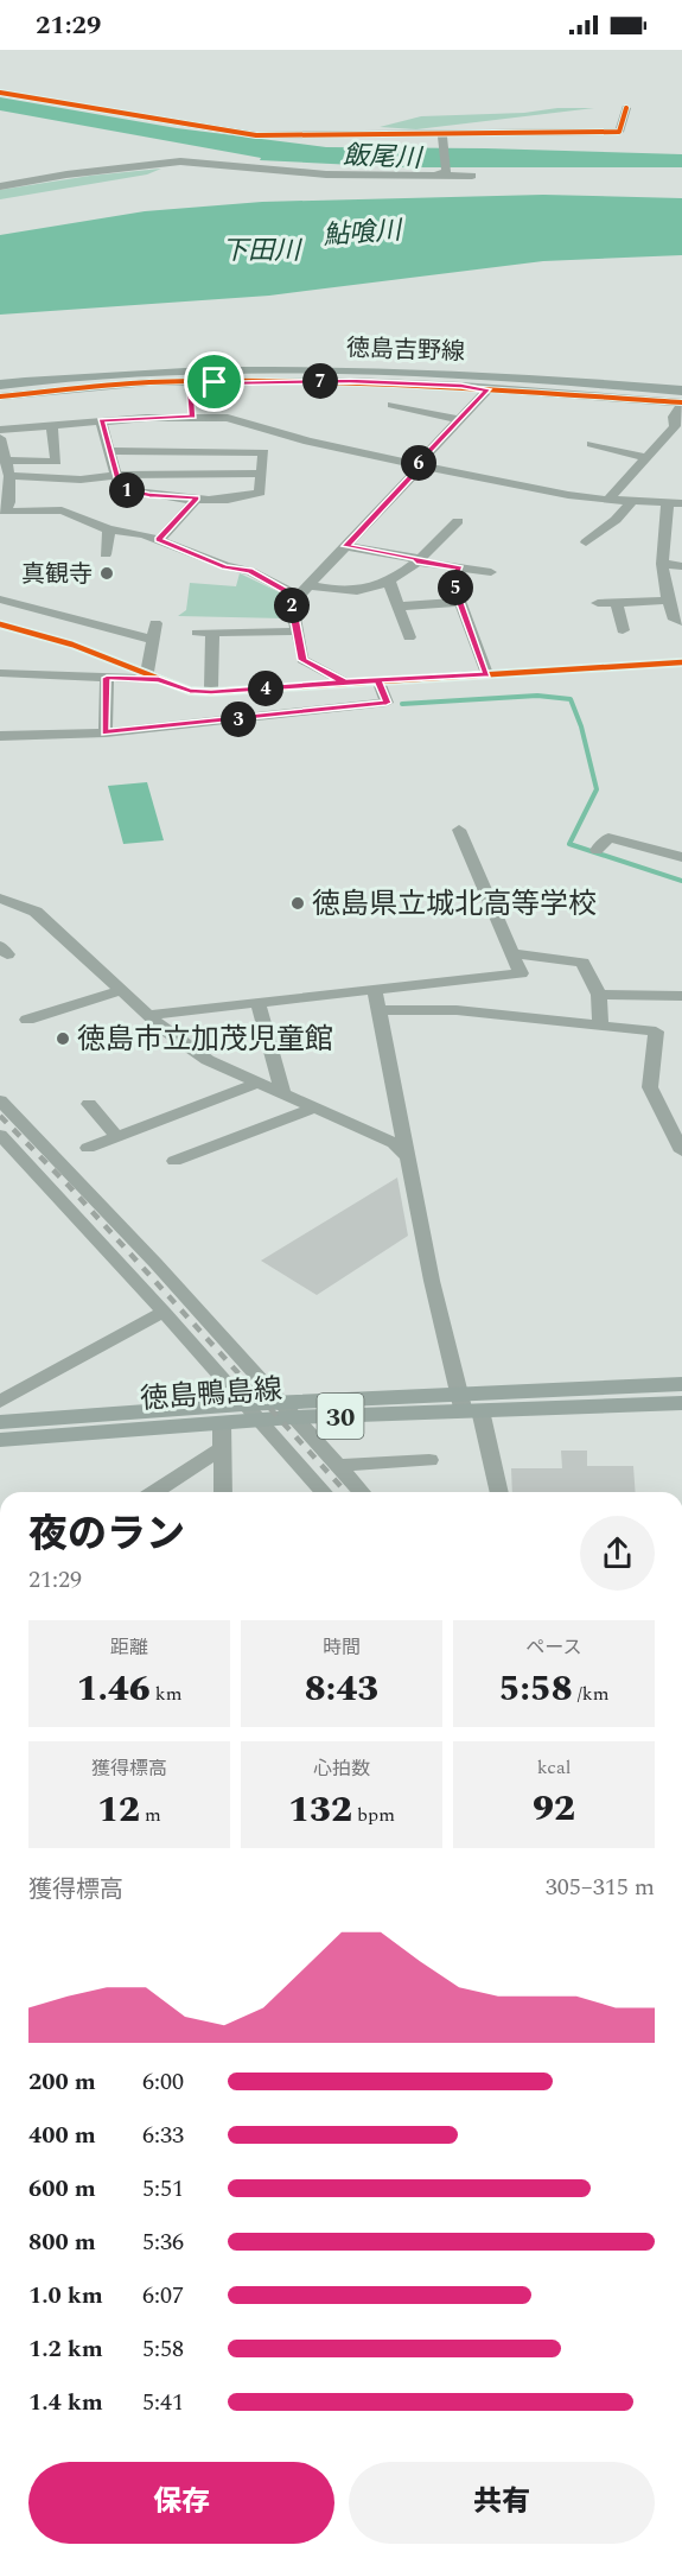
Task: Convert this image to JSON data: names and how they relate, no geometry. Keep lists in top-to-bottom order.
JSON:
{
  "streets": {
    "main road": ["徳島吉野線", "徳島鴨島線", "30"]
  },
  "water": ["飯尾川", "鮎喰川", "下田川"],
  "places": ["真観寺", "徳島県立城北高等学校", "徳島市立加茂児童館"],
  "page": {
    "status": "21:29",
    "pins": [
      "7",
      "6",
      "1",
      "5",
      "2",
      "4",
      "3"
    ],
    "heading": ["夜のラン", "21:29"],
    "stats": [
      ["距離", "1.46 km"],
      ["時間", "8:43"],
      ["ペース", "5:58 /km"],
      ["獲得標高", "12 m"],
      ["心拍数", "132 bpm"],
      ["kcal", "92"]
    ],
    "chart": ["獲得標高", "305–315 m"],
    "list": [
      {
        "name": "200 m",
        "note": "6:00"
      },
      {
        "name": "400 m",
        "note": "6:33"
      },
      {
        "name": "600 m",
        "note": "5:51"
      },
      {
        "name": "800 m",
        "note": "5:36"
      },
      {
        "name": "1.0 km",
        "note": "6:07"
      },
      {
        "name": "1.2 km",
        "note": "5:58"
      },
      {
        "name": "1.4 km",
        "note": "5:41"
      }
    ],
    "buttons": ["保存", "共有"]
  }
}
